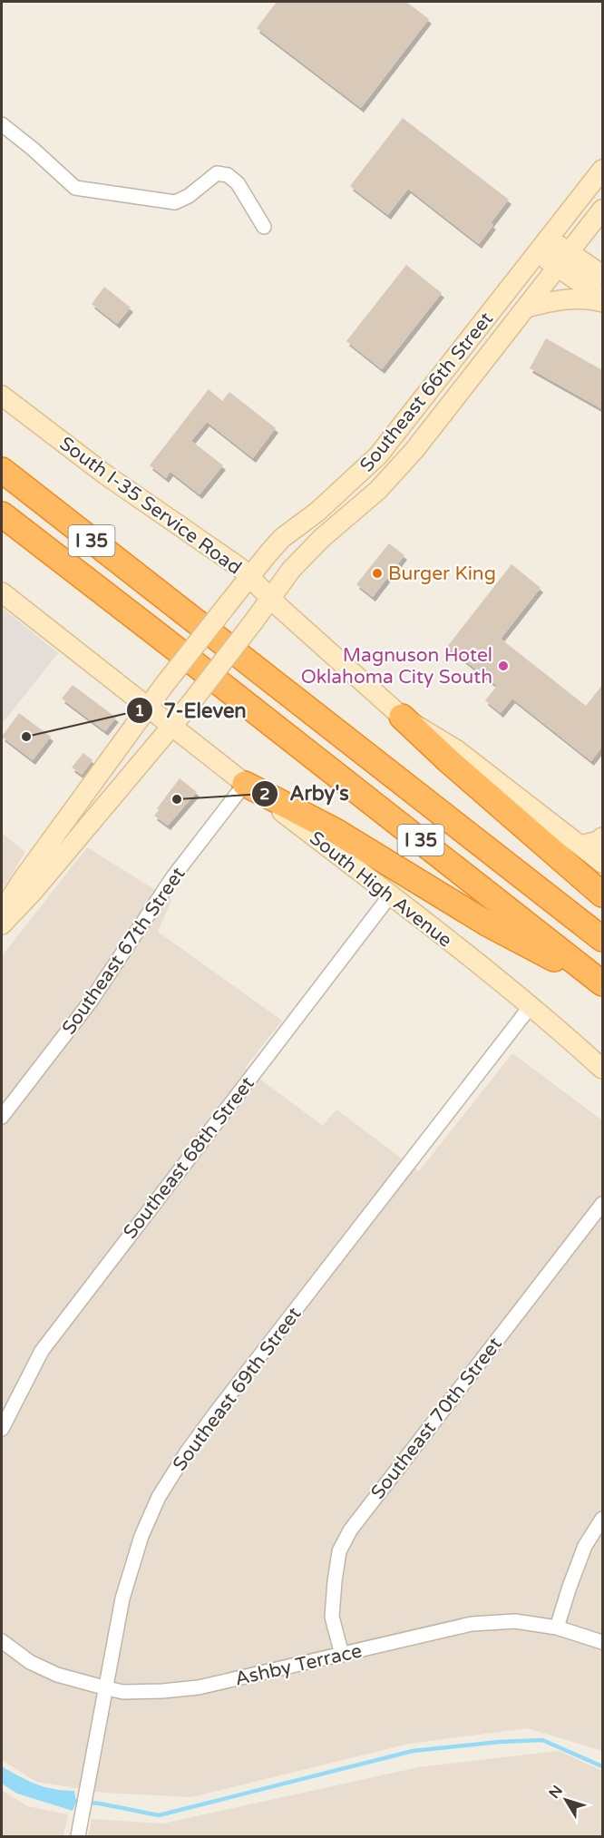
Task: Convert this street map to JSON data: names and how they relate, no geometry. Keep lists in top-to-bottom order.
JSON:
{
  "streets": {
    "highway": ["I 35"],
    "main road": ["Southeast 66th Street", "South I-35 Service Road", "South High Avenue"],
    "street": [
      "Southeast 67th Street",
      "Southeast 68th Street",
      "Southeast 69th Street",
      "Southeast 70th Street",
      "Ashby Terrace"
    ]
  },
  "crossings": [
    ["Southeast 66th Street", "South I-35 Service Road"],
    ["Southeast 66th Street", "South High Avenue"],
    ["South High Avenue", "Southeast 67th Street"],
    ["South High Avenue", "Southeast 68th Street"],
    ["South High Avenue", "Southeast 69th Street"],
    ["Southeast 69th Street", "Ashby Terrace"],
    ["Southeast 70th Street", "Ashby Terrace"]
  ],
  "places": [
    "Burger King",
    "Magnuson Hotel Oklahoma City South",
    "7-Eleven",
    "Arby's"
  ],
  "north": "top left"
}
